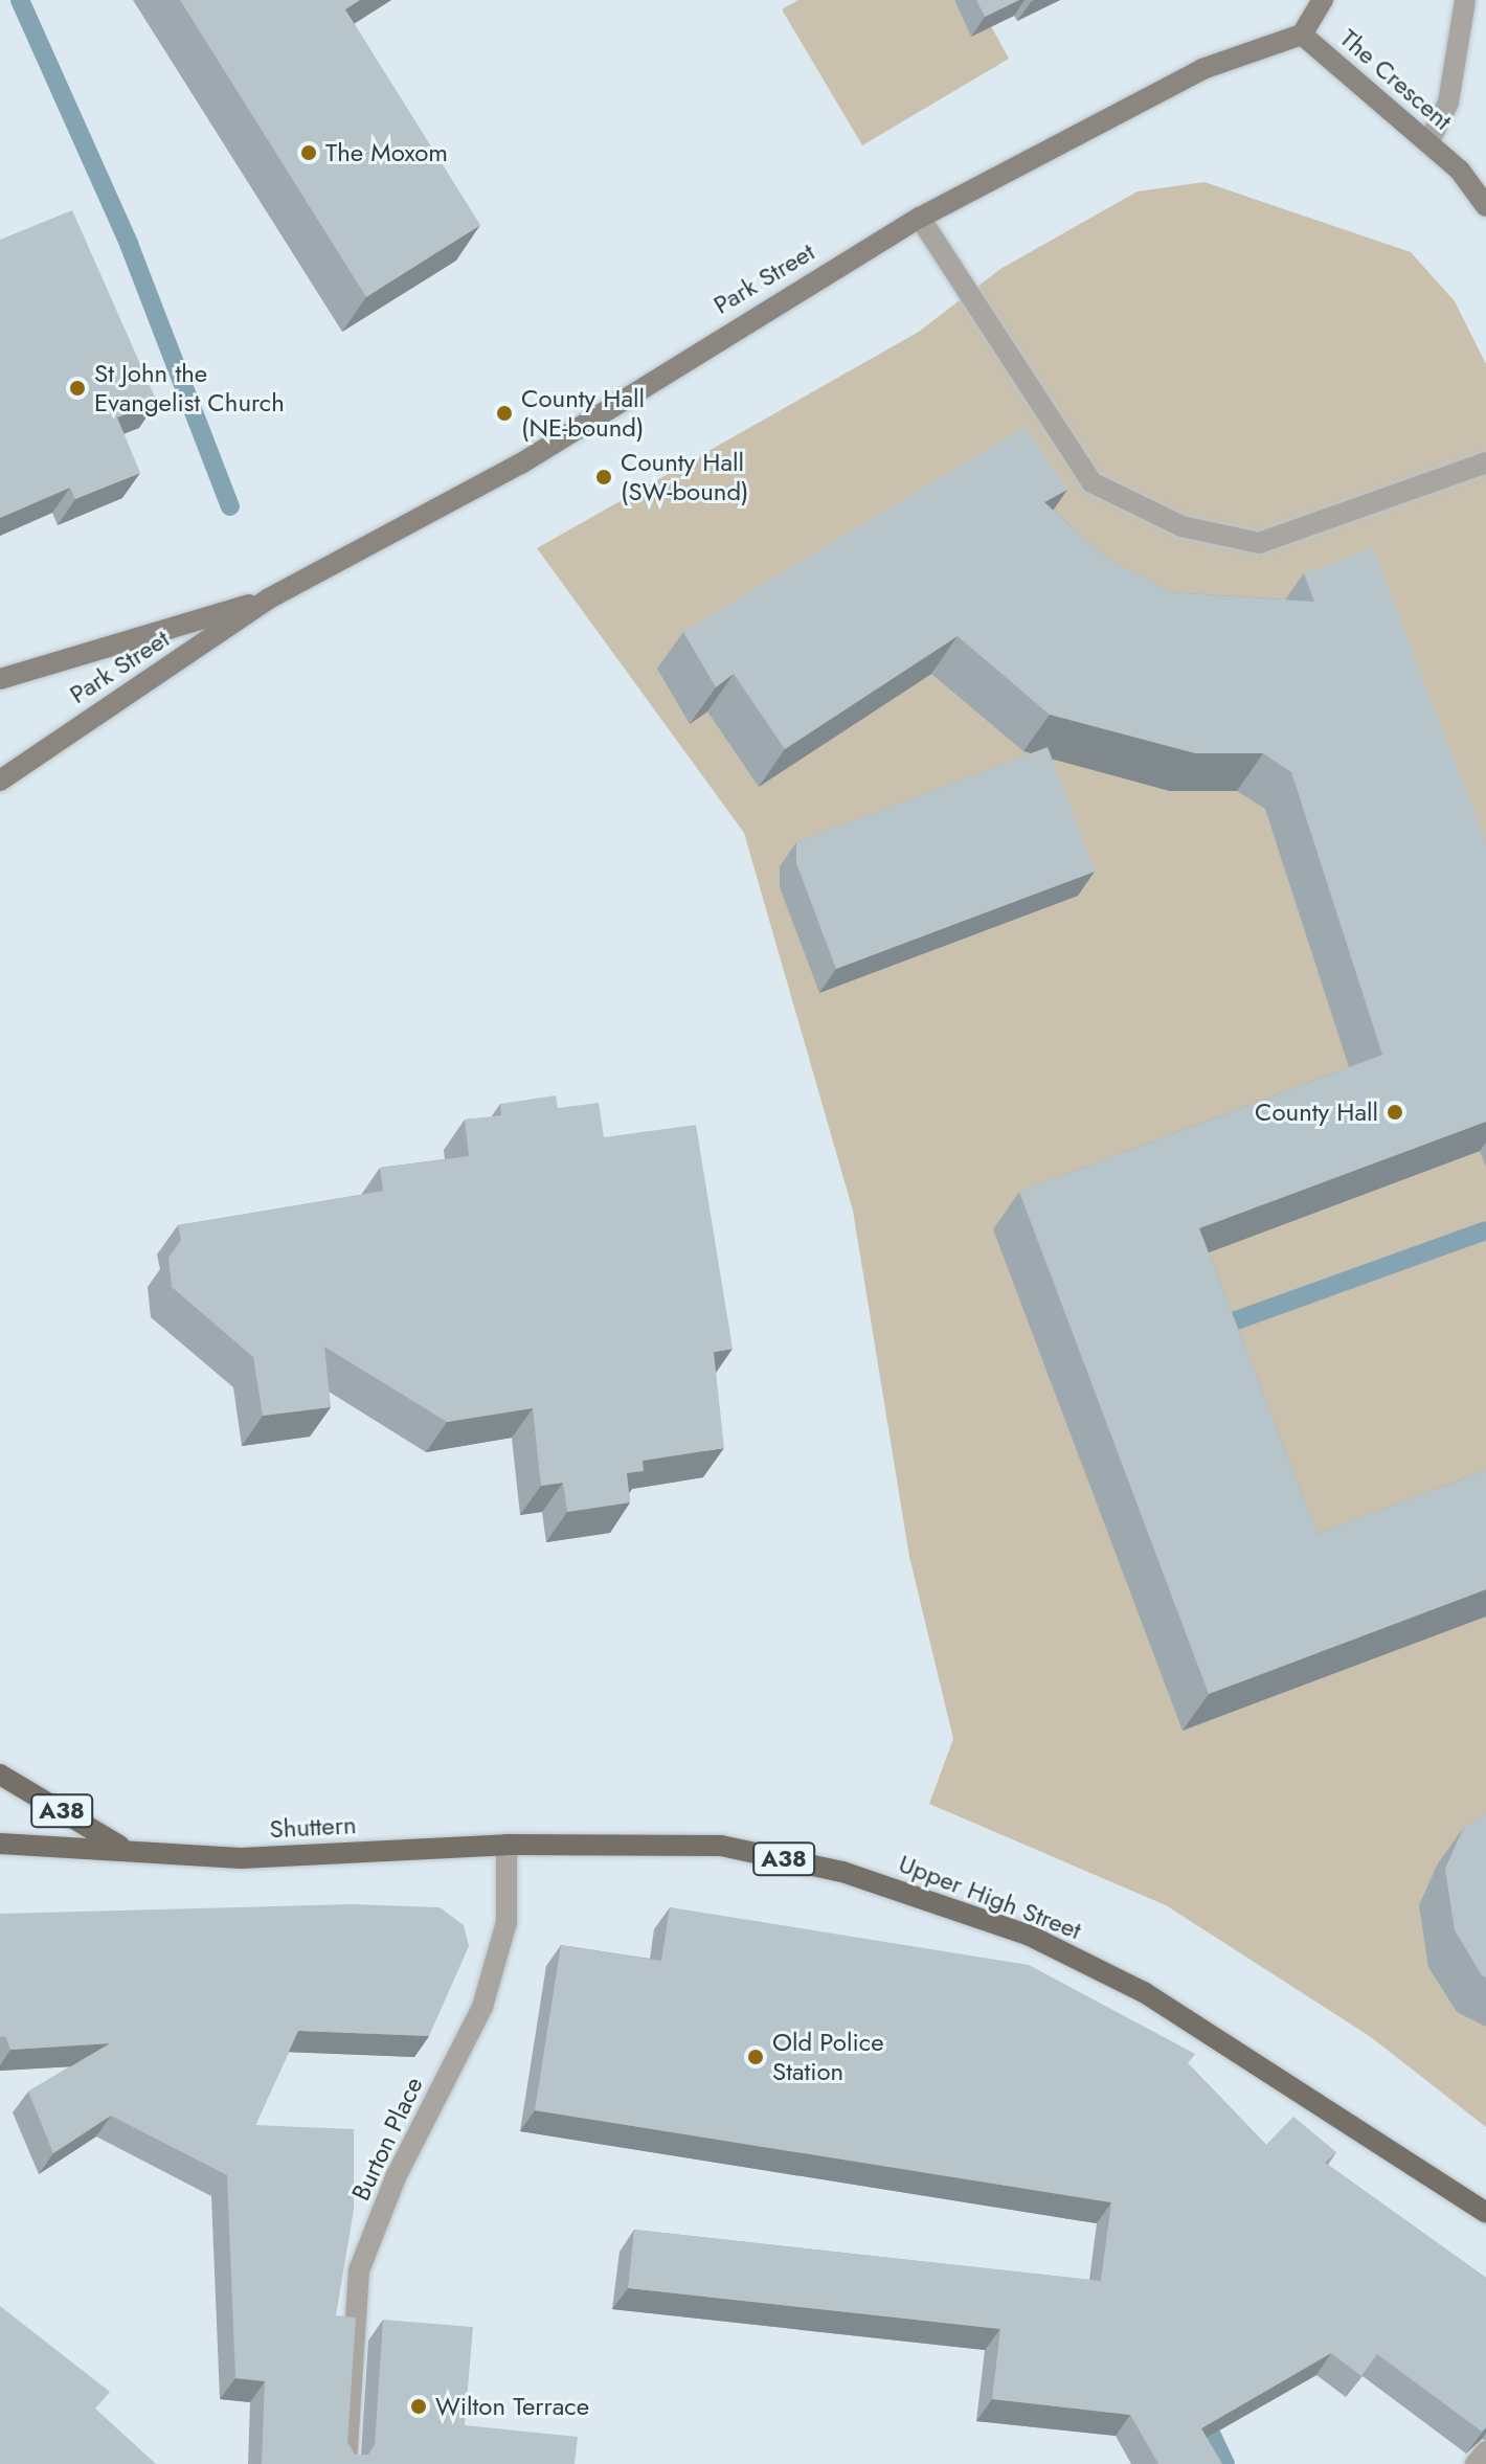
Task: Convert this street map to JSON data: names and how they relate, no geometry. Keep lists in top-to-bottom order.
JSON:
{
  "streets": {
    "main road": ["A38", "Shuttern", "Upper High Street"],
    "street": ["The Crescent", "Park Street", "Burton Place"]
  },
  "crossings": [
    ["The Crescent", "Park Street"],
    ["A38", "Shuttern"],
    ["Shuttern", "Upper High Street"],
    ["Shuttern", "Burton Place"],
    ["Upper High Street", "Burton Place"]
  ],
  "places": [
    "The Moxom",
    "St John the Evangelist Church",
    "County Hall (NE-bound)",
    "County Hall (SW-bound)",
    "County Hall",
    "Old Police Station",
    "Wilton Terrace"
  ]
}
